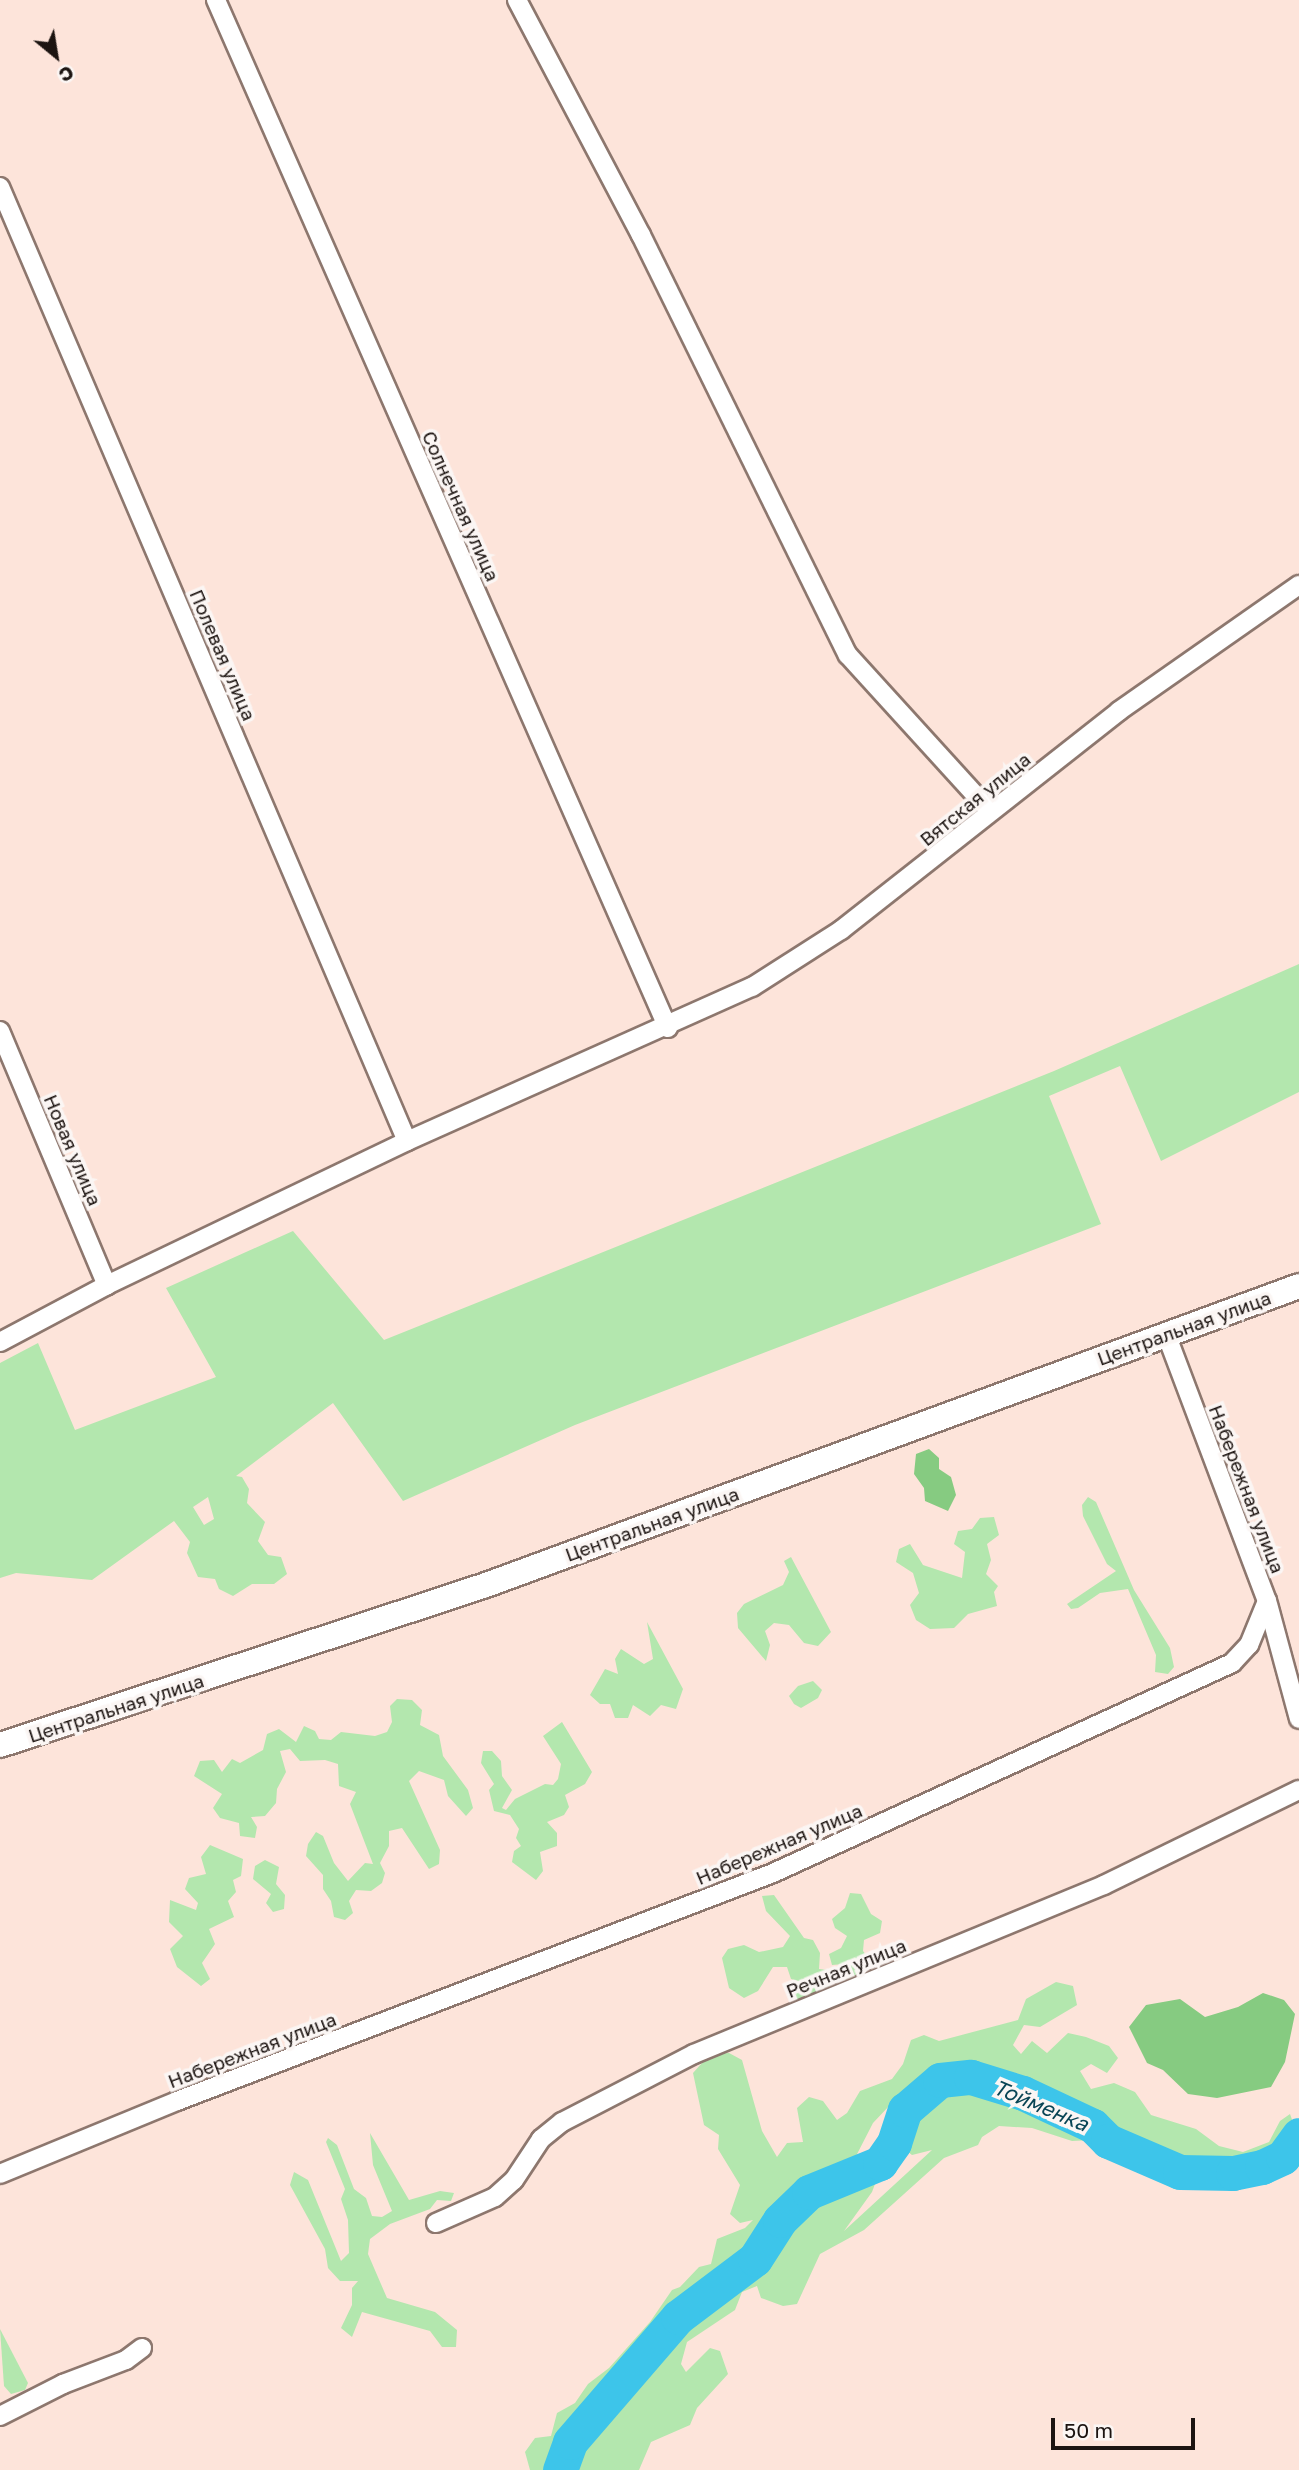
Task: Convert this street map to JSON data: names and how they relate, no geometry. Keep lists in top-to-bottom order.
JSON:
{
  "streets": {
    "street": [
      "Солнечная улица",
      "Полевая улица",
      "Вятская улица",
      "Новая улица",
      "Центральная улица",
      "Набережная улица",
      "Речная улица"
    ]
  },
  "crossings": [
    ["Солнечная улица", "Вятская улица"],
    ["Полевая улица", "Вятская улица"],
    ["Вятская улица", "Новая улица"],
    ["Центральная улица", "Набережная улица"]
  ],
  "water": ["Тойменка"],
  "scale_bar": "50 m",
  "north": "bottom right"
}
